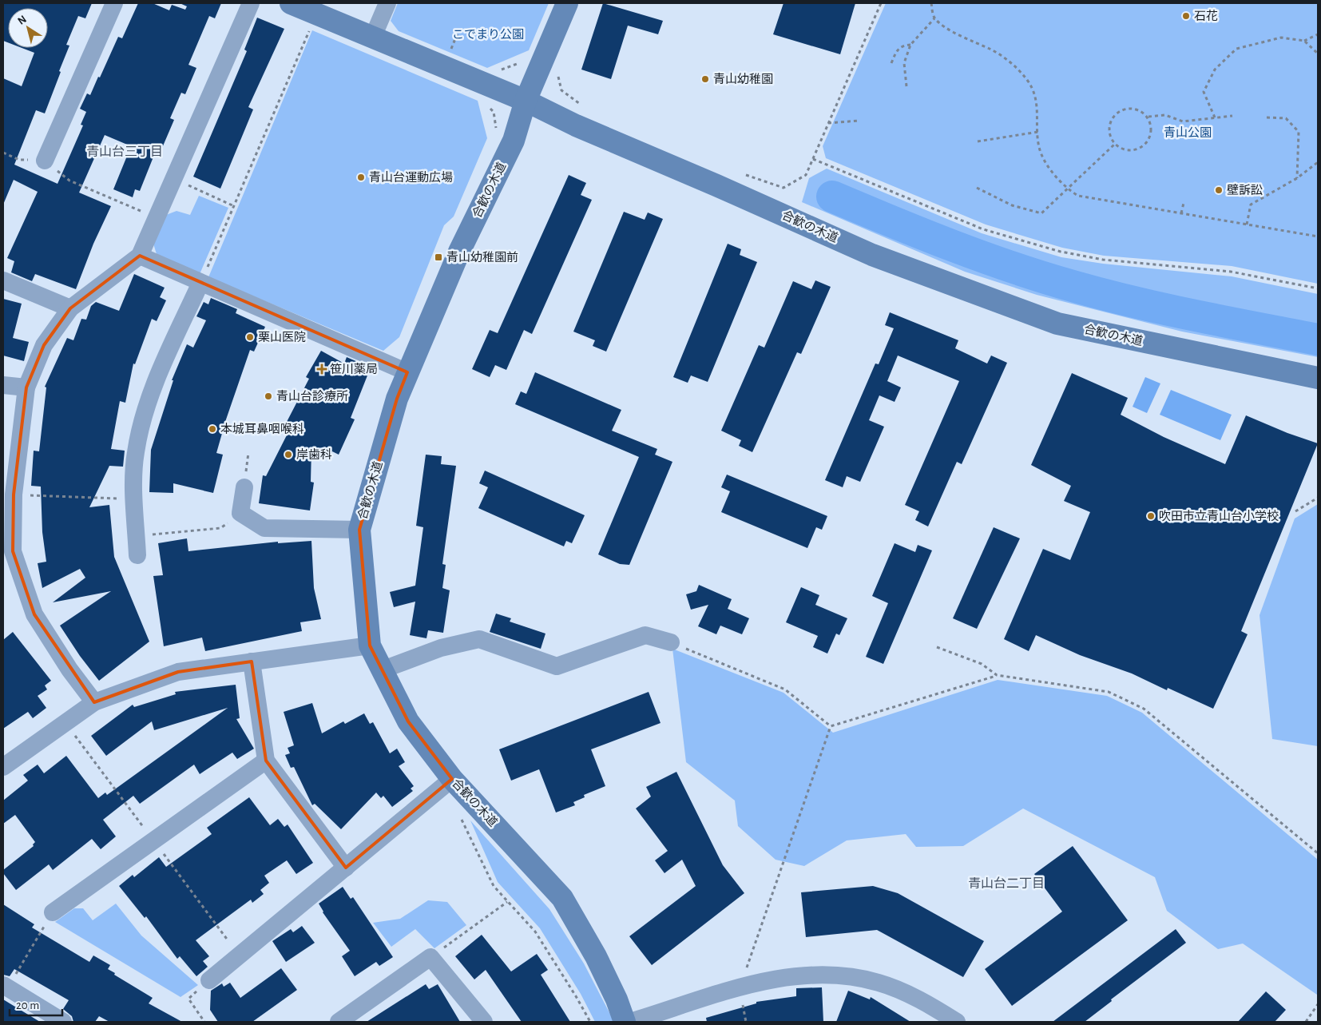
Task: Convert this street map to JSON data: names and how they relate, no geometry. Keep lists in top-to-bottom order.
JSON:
{
  "streets": {
    "street": ["合歓の木道"]
  },
  "districts": ["青山台三丁目", "青山台二丁目"],
  "parks": ["こでまり公園", "青山公園"],
  "places": {
    "other": [
      "石花",
      "青山幼稚園",
      "青山台運動広場",
      "壁訴訟",
      "栗山医院",
      "青山台診療所",
      "本城耳鼻咽喉科",
      "岸歯科",
      "吹田市立青山台小学校"
    ],
    "transit": ["青山幼稚園前"],
    "health": ["笹川薬局"]
  },
  "scale_bar": "20 m",
  "north": "top left"
}
